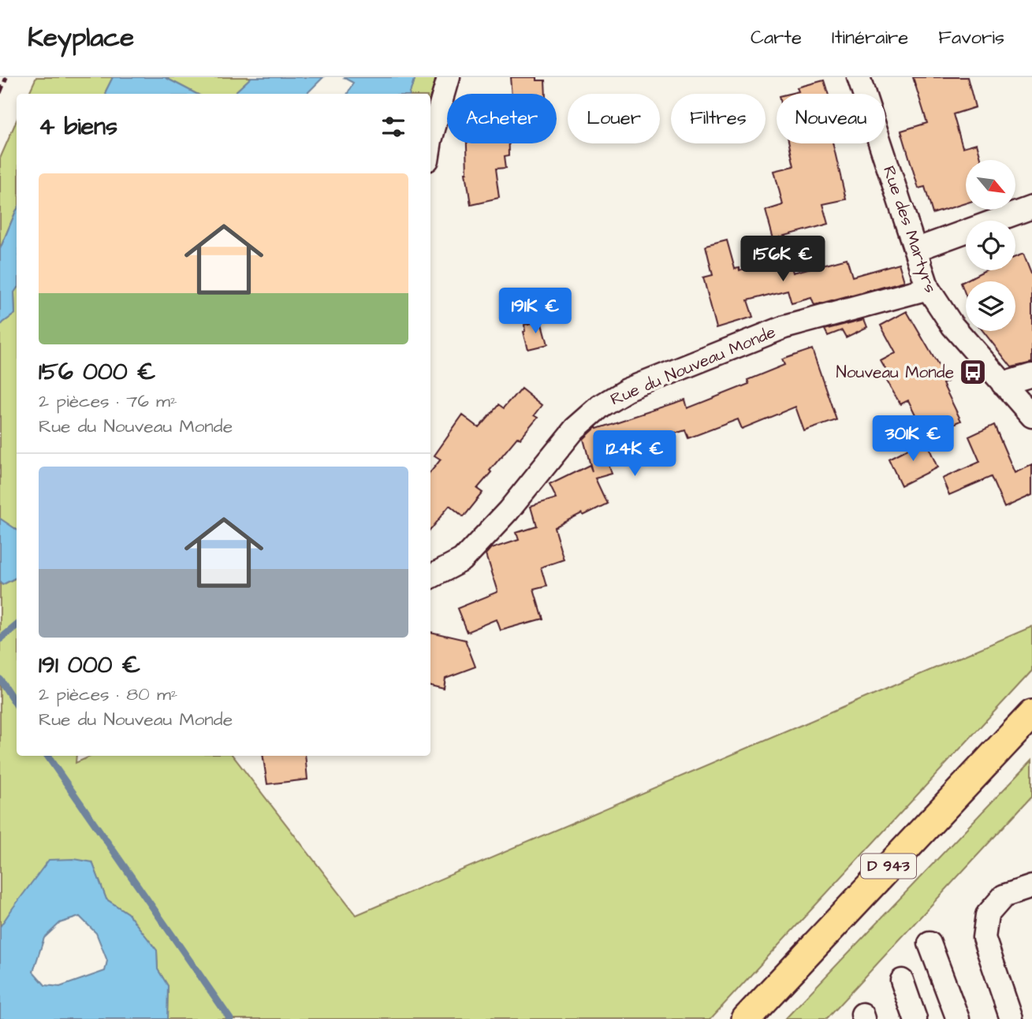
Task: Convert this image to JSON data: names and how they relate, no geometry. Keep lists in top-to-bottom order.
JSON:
{
  "streets": {
    "main road": ["D 943"],
    "street": ["Rue des Martyrs", "Rue du Nouveau Monde"]
  },
  "crossings": [
    ["Rue des Martyrs", "Rue du Nouveau Monde"]
  ],
  "places": {
    "bus stop": ["Nouveau Monde"]
  },
  "north": "bottom right",
  "page": {
    "header": "Keyplace",
    "nav": ["Carte", "Itinéraire", "Favoris"],
    "chip": [
      "Acheter",
      "Louer",
      "Filtres",
      "Nouveau"
    ],
    "heading": "4 biens",
    "list": [
      {
        "name": "156 000 €",
        "note": "2 pièces · 76 m² · Rue du Nouveau Monde"
      },
      {
        "name": "191 000 €",
        "note": "2 pièces · 80 m² · Rue du Nouveau Monde"
      }
    ],
    "price": [
      "156K €",
      "191K €",
      "301K €",
      "124K €"
    ]
  }
}
